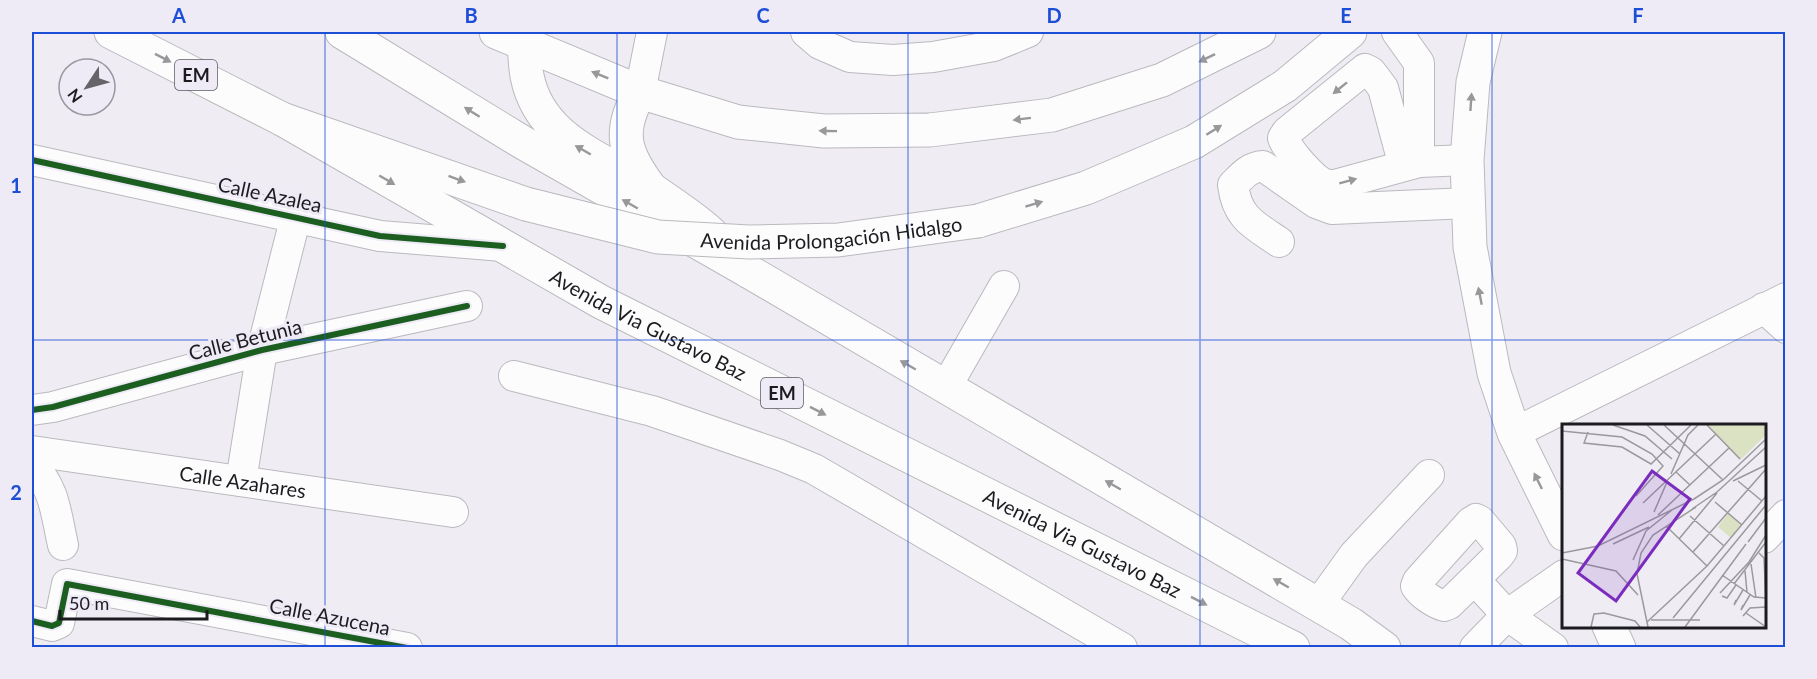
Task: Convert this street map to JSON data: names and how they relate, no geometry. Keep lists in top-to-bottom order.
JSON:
{
  "streets": {
    "main road": ["EM", "Avenida Prolongación Hidalgo", "Avenida Via Gustavo Baz"],
    "street": [
      "Calle Azalea",
      "Calle Betunia",
      "Calle Azahares",
      "Calle Azucena"
    ]
  },
  "crossings": [
    ["Calle Azalea", "Avenida Via Gustavo Baz"],
    ["Avenida Prolongación Hidalgo", "Avenida Via Gustavo Baz"]
  ],
  "scale_bar": "50 m",
  "north": "bottom left",
  "grid": {
    "columns": [
      "A",
      "B",
      "C",
      "D",
      "E",
      "F"
    ],
    "rows": ["1", "2"]
  }
}
